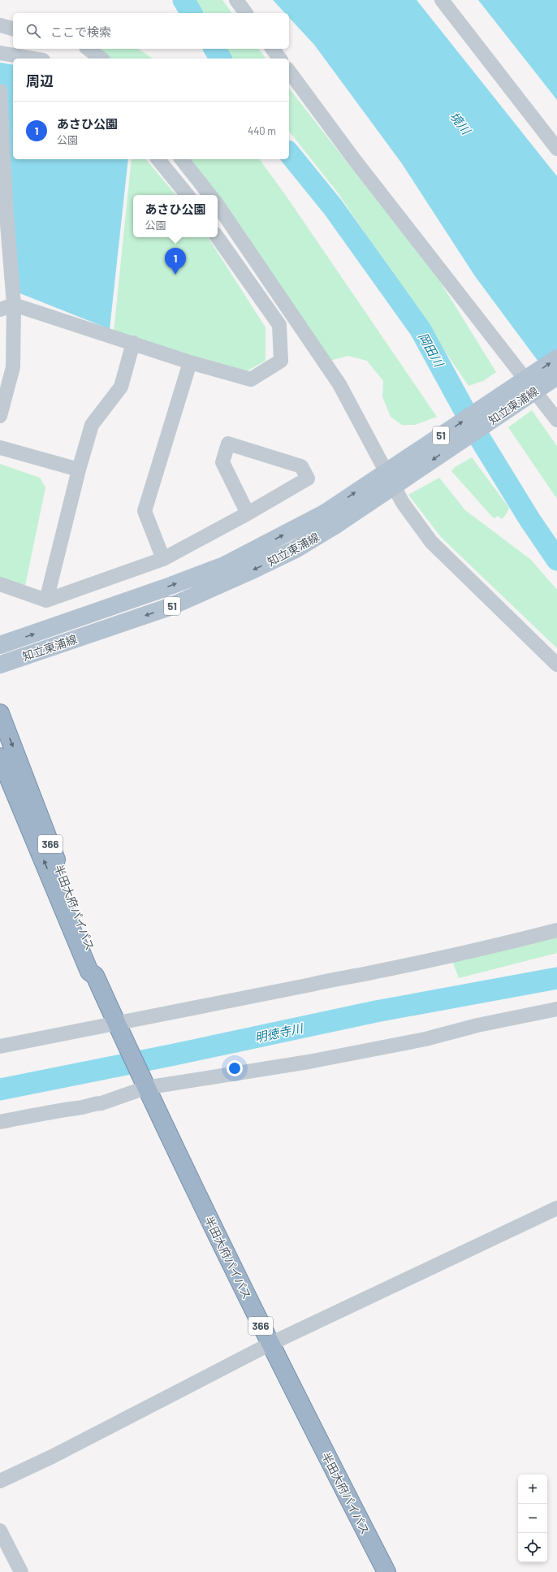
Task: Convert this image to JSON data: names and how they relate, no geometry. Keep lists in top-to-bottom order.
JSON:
{
  "streets": {
    "highway": ["366", "半田大府パイパス"],
    "main road": ["知立東浦線", "51"]
  },
  "water": ["境川", "岡田川", "明徳寺川"],
  "page": {
    "search": "ここで検索",
    "heading": "周辺",
    "list": [
      {
        "mark": "1",
        "name": "あさひ公園",
        "note": "公園",
        "value": "440 m"
      }
    ],
    "popup": ["あさひ公園", "公園"],
    "pins": "1",
    "map_buttons": ["+", "−"]
  }
}
